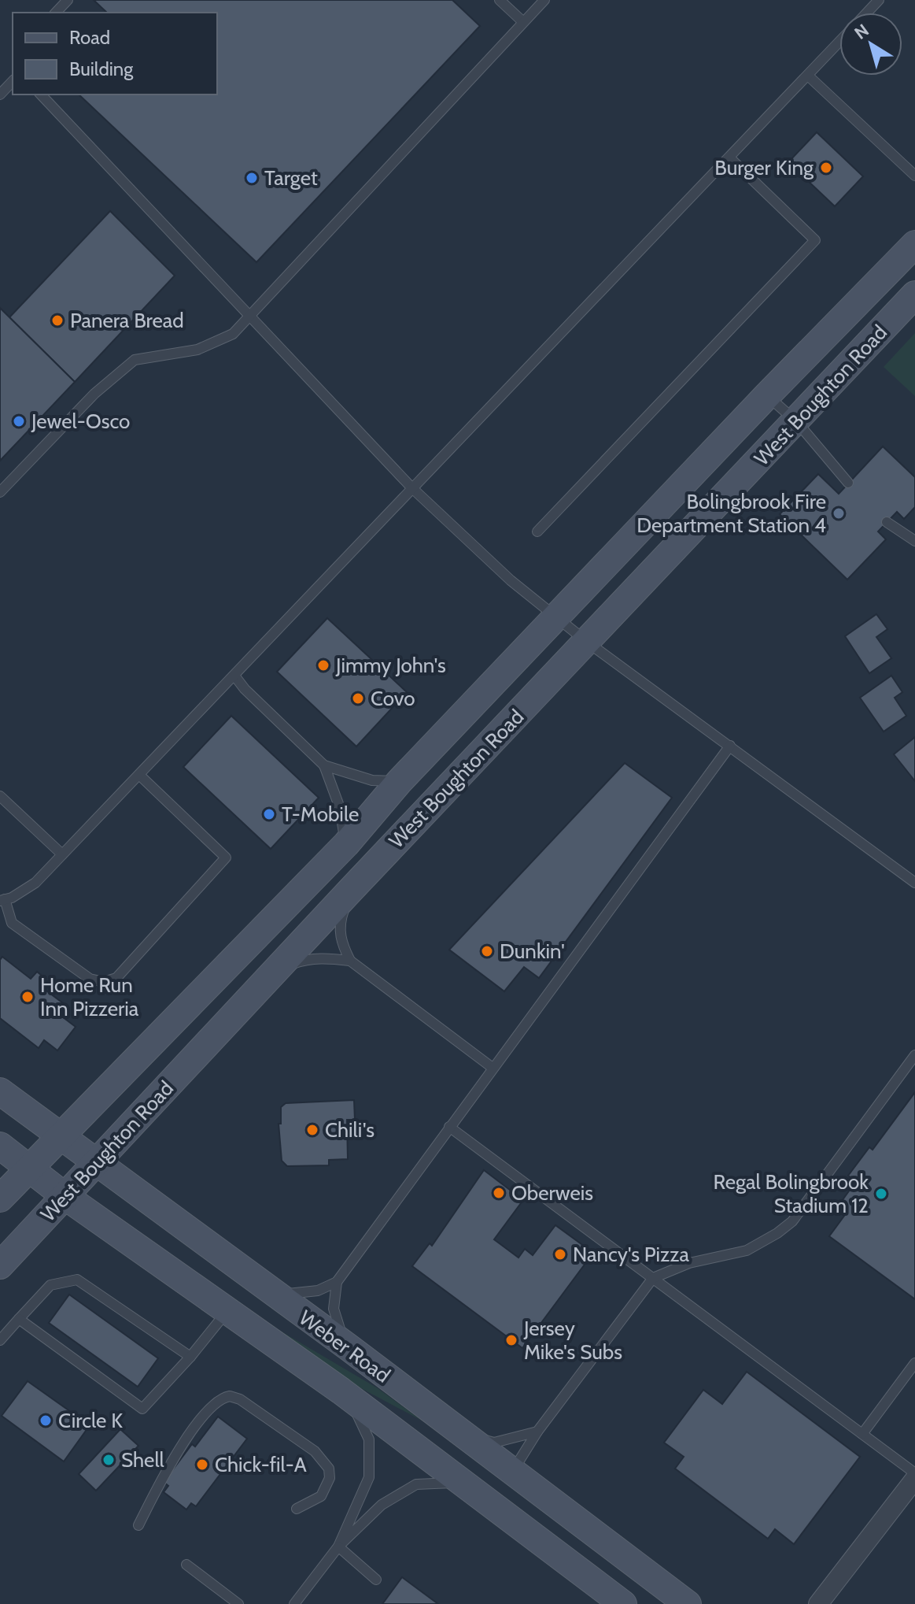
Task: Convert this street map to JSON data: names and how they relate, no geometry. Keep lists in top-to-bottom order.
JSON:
{
  "streets": {
    "main road": ["West Boughton Road", "Weber Road"]
  },
  "crossings": [
    ["West Boughton Road", "Weber Road"]
  ],
  "places": [
    "Burger King",
    "Target",
    "Panera Bread",
    "Jewel-Osco",
    "Bolingbrook Fire Department Station 4",
    "Jimmy John's",
    "Covo",
    "T-Mobile",
    "Dunkin'",
    "Home Run Inn Pizzeria",
    "Chili's",
    "Oberweis",
    "Regal Bolingbrook Stadium 12",
    "Nancy's Pizza",
    "Jersey Mike's Subs",
    "Circle K",
    "Shell",
    "Chick-fil-A"
  ],
  "legend": ["Road", "Building"],
  "north": "top left"
}
